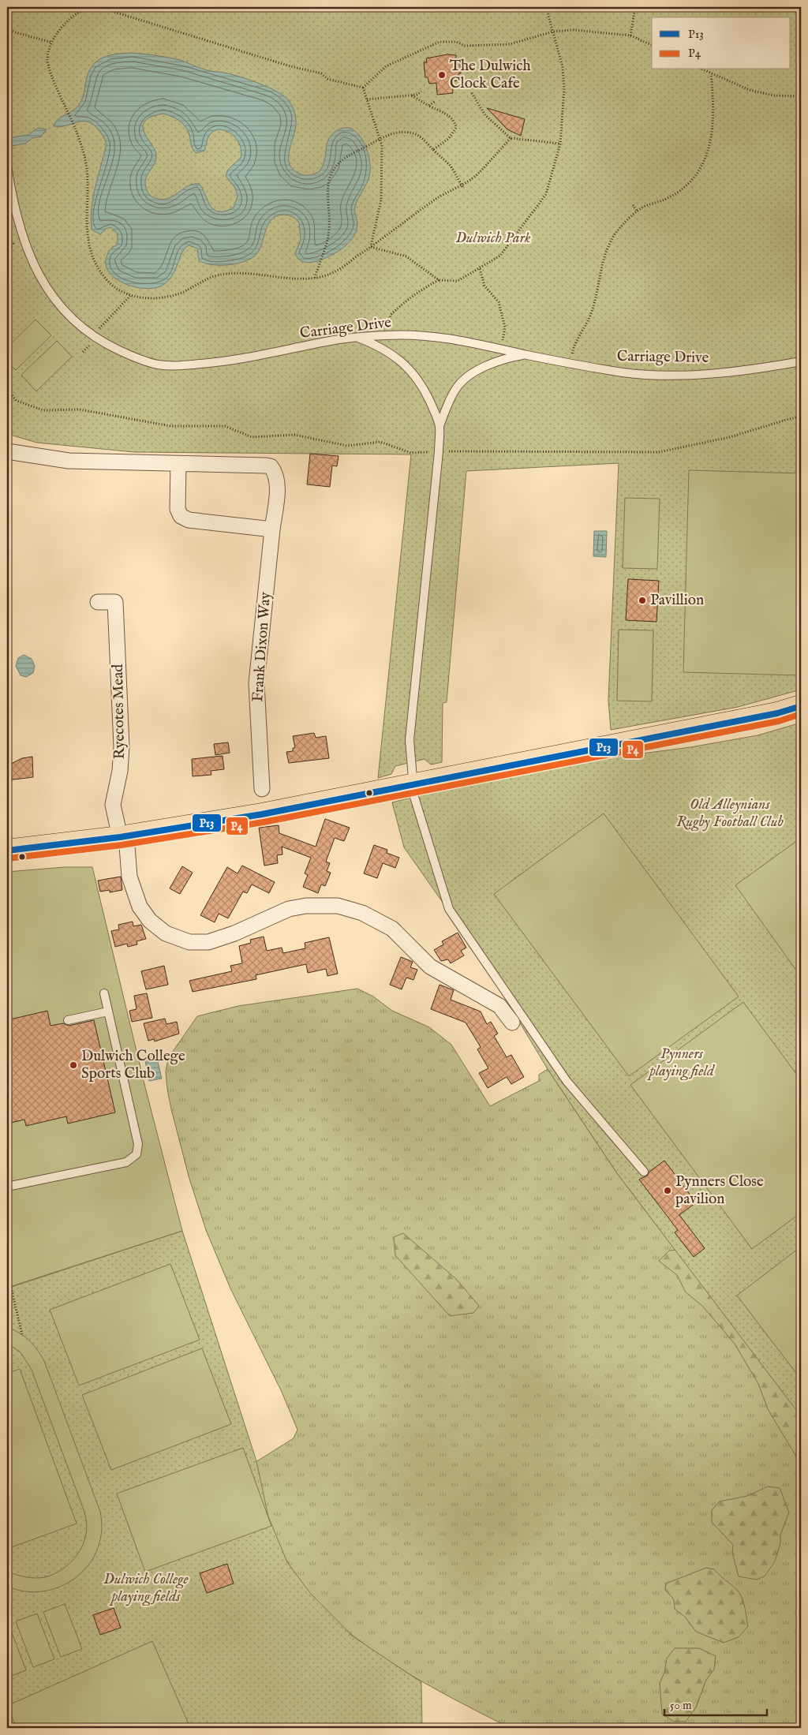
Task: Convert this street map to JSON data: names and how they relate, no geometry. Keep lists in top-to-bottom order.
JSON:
{
  "streets": {
    "street": ["Frank Dixon Way", "Ryecotes Mead"],
    "lane": ["Carriage Drive"]
  },
  "parks": [
    "Dulwich Park",
    "Old Alleynians Rugby Football Club",
    "Pynners playing field",
    "Dulwich College playing fields"
  ],
  "places": [
    "The Dulwich Clock Cafe",
    "Pavillion",
    "Dulwich College Sports Club",
    "Pynners Close pavilion"
  ],
  "lines": ["transit line P13", "transit line P4"],
  "legend": ["P13", "P4"],
  "scale_bar": "50 m"
}
